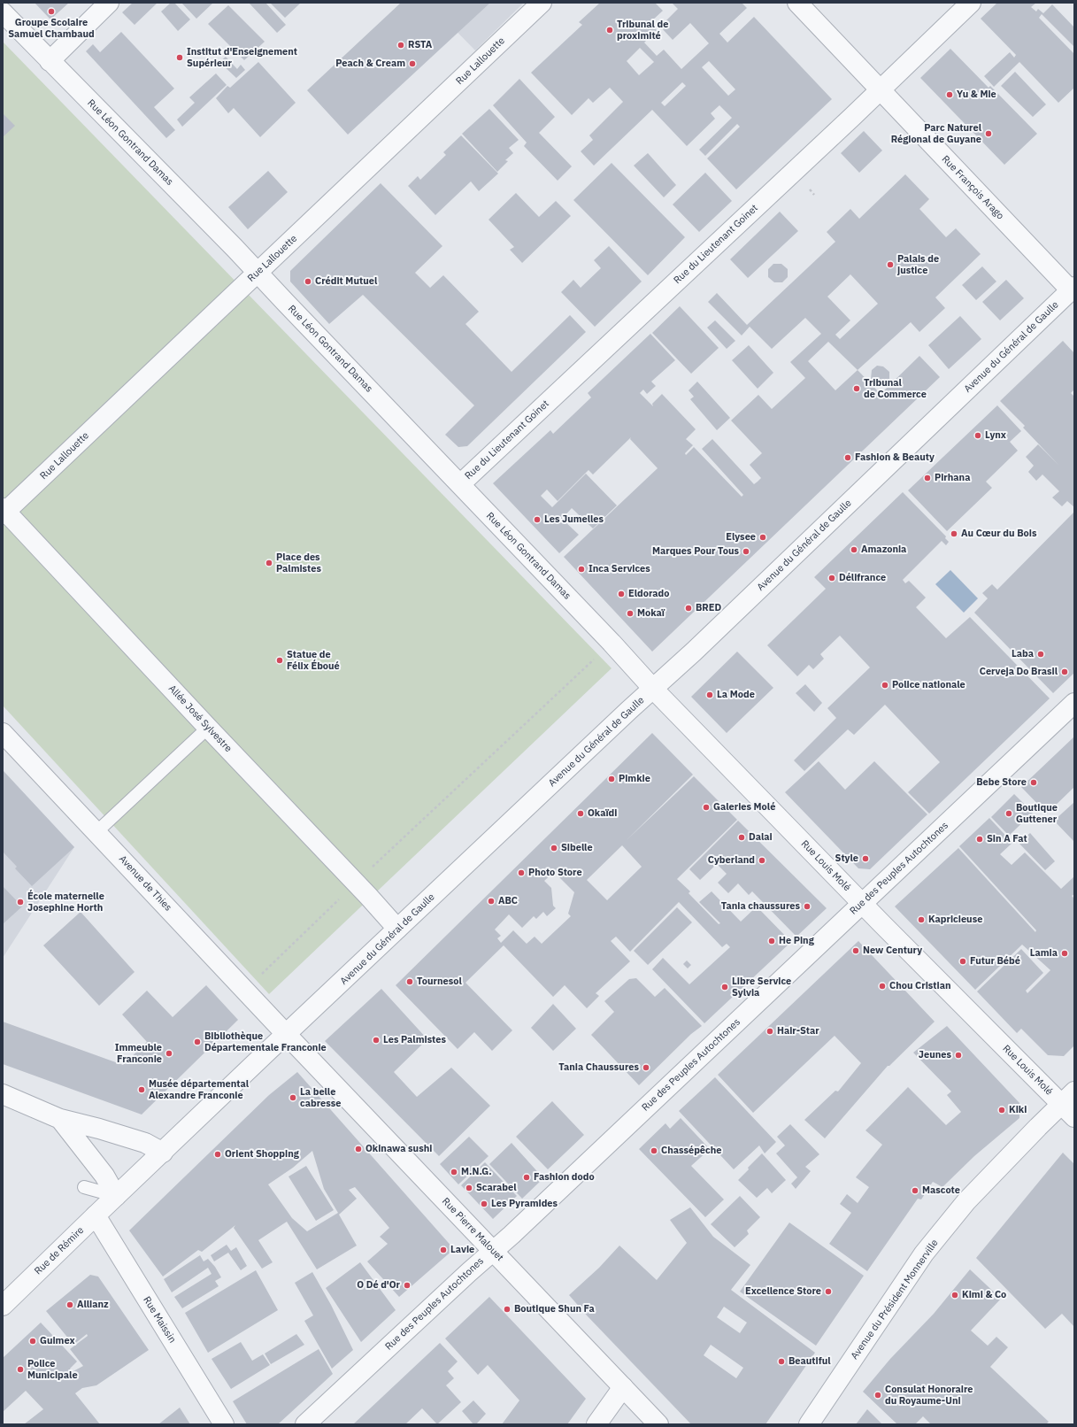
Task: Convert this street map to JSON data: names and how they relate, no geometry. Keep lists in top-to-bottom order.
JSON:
{
  "streets": {
    "street": [
      "Rue Lallouette",
      "Rue Léon Gontrand Damas",
      "Rue François Arago",
      "Rue du Lieutenant Goinet",
      "Avenue du Général de Gaulle",
      "Allée José Sylvestre",
      "Rue Louis Molé",
      "Rue des Peuples Autochtones",
      "Avenue de Thies",
      "Rue Pierre Malouet",
      "Rue de Rémire",
      "Avenue du Président Monnerville",
      "Rue Maissin"
    ]
  },
  "crossings": [
    ["Rue Lallouette", "Rue Léon Gontrand Damas"],
    ["Rue Lallouette", "Allée José Sylvestre"],
    ["Rue Léon Gontrand Damas", "Rue du Lieutenant Goinet"],
    ["Rue Léon Gontrand Damas", "Avenue du Général de Gaulle"],
    ["Rue Léon Gontrand Damas", "Rue Louis Molé"],
    ["Rue François Arago", "Rue du Lieutenant Goinet"],
    ["Rue François Arago", "Avenue du Général de Gaulle"],
    ["Avenue du Général de Gaulle", "Allée José Sylvestre"],
    ["Avenue du Général de Gaulle", "Rue Louis Molé"],
    ["Avenue du Général de Gaulle", "Avenue de Thies"],
    ["Avenue du Général de Gaulle", "Rue Pierre Malouet"],
    ["Avenue du Général de Gaulle", "Rue de Rémire"],
    ["Rue Louis Molé", "Rue des Peuples Autochtones"],
    ["Rue Louis Molé", "Avenue du Président Monnerville"],
    ["Rue des Peuples Autochtones", "Rue Pierre Malouet"],
    ["Avenue de Thies", "Rue Pierre Malouet"],
    ["Rue de Rémire", "Rue Maissin"]
  ],
  "places": [
    "Groupe Scolaire Samuel Chambaud",
    "Tribunal de proximité",
    "RSTA",
    "Institut d'Enseignement Supérieur",
    "Peach & Cream",
    "Yu & Mie",
    "Parc Naturel Régional de Guyane",
    "Palais de justice",
    "Crédit Mutuel",
    "Tribunal de Commerce",
    "Lynx",
    "Fashion & Beauty",
    "Pirhana",
    "Les Jumelles",
    "Au Cœur du Bois",
    "Elysee",
    "Amazonia",
    "Marques Pour Tous",
    "Place des Palmistes",
    "Inca Services",
    "Délifrance",
    "Eldorado",
    "BRED",
    "Mokaï",
    "Laba",
    "Statue de Félix Éboué",
    "Cerveja Do Brasil",
    "Police nationale",
    "La Mode",
    "Pimkie",
    "Bebe Store",
    "Galeries Molé",
    "Okaïdi",
    "Boutique Guttener",
    "Dalai",
    "Sin A Fat",
    "Sibelle",
    "Style",
    "Cyberland",
    "Photo Store",
    "ABC",
    "École maternelle Josephine Horth",
    "Tania chaussures",
    "Kapricieuse",
    "He Ping",
    "New Century",
    "Lamia",
    "Futur Bébé",
    "Tournesol",
    "Chou Cristian",
    "Libre Service Sylvia",
    "Hair-Star",
    "Les Palmistes",
    "Bibliothèque Départementale Franconie",
    "Immeuble Franconie",
    "Jeunes",
    "Tania Chaussures",
    "Musée départemental Alexandre Franconie",
    "La belle cabresse",
    "Kiki",
    "Okinawa sushi",
    "Chassépêche",
    "Orient Shopping",
    "M.N.G.",
    "Fashion dodo",
    "Scarabel",
    "Mascote",
    "Les Pyramides",
    "Lavie",
    "O Dé d'Or",
    "Excellence Store",
    "Kimi & Co",
    "Allianz",
    "Boutique Shun Fa",
    "Guimex",
    "Beautiful",
    "Police Municipale",
    "Consulat Honoraire du Royaume-Uni"
  ]
}
